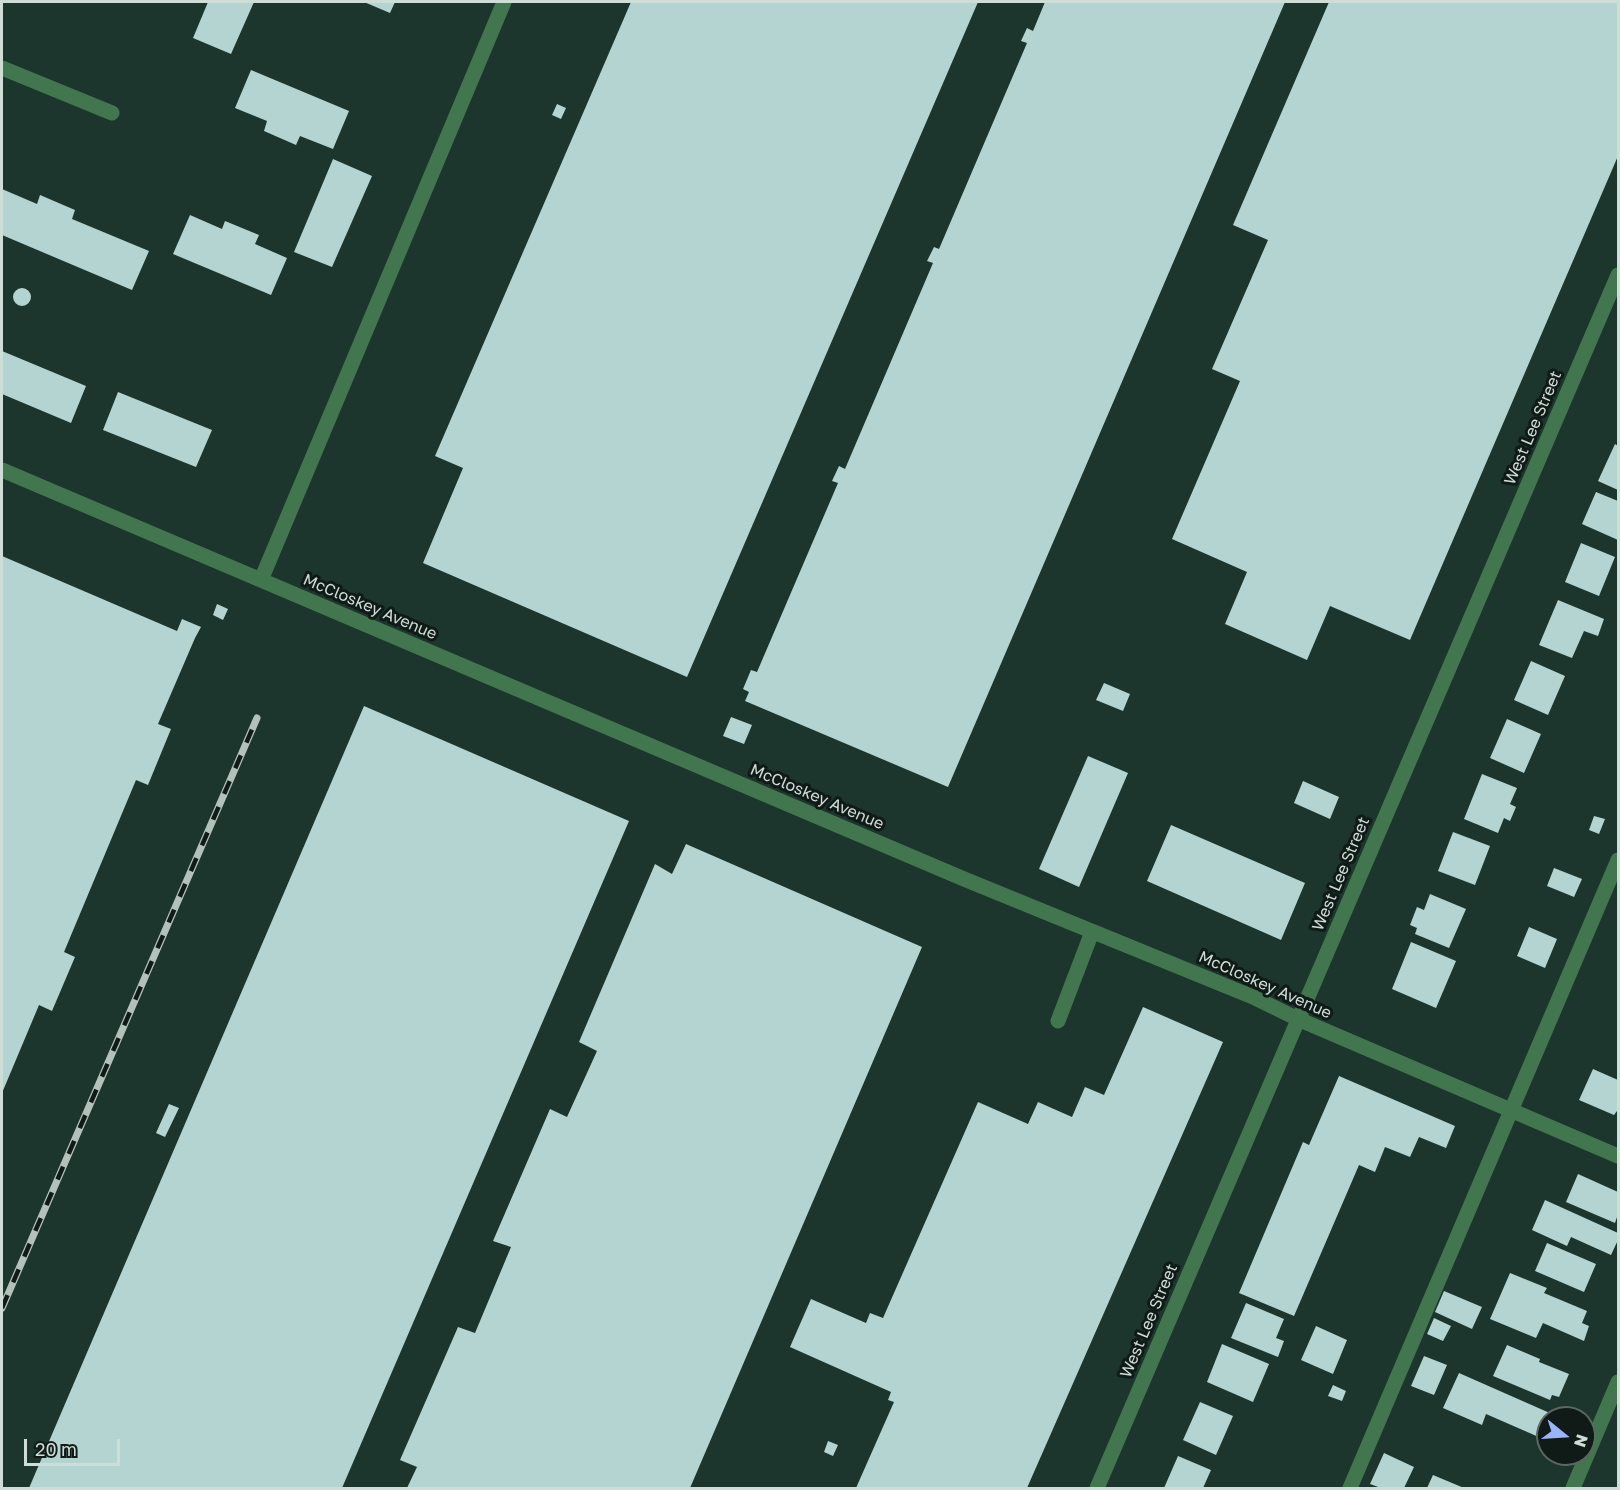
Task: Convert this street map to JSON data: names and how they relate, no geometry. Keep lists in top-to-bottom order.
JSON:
{
  "streets": {
    "street": ["West Lee Street", "McCloskey Avenue"]
  },
  "crossings": [
    ["West Lee Street", "McCloskey Avenue"]
  ],
  "scale_bar": "20 m",
  "north": "right"
}
